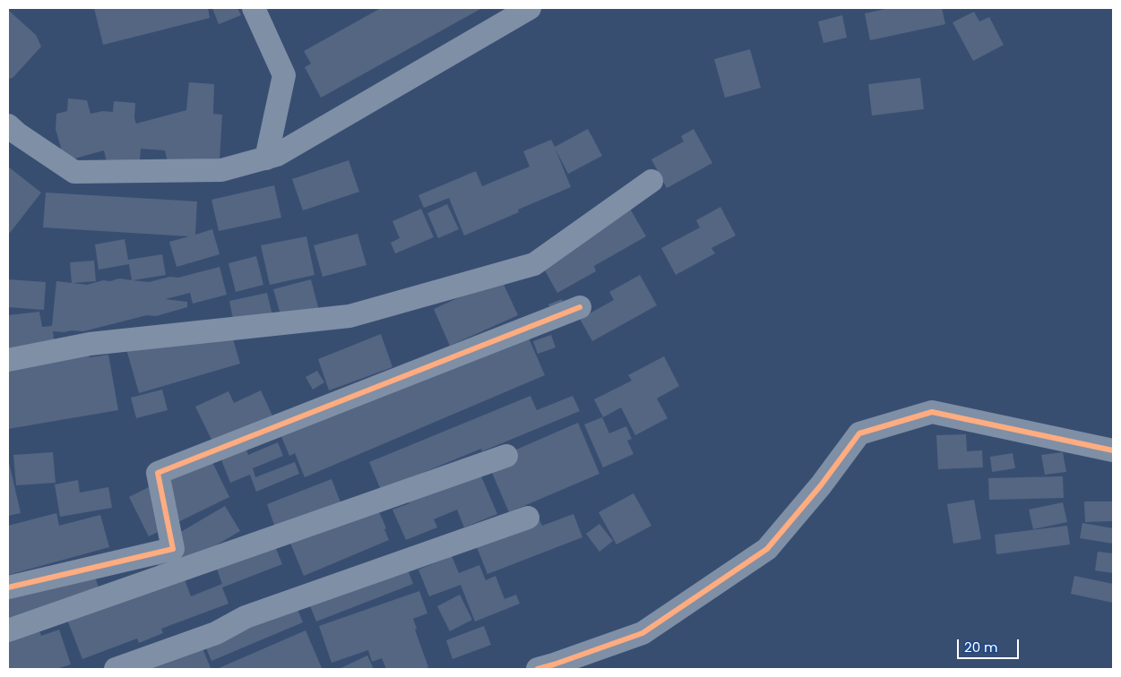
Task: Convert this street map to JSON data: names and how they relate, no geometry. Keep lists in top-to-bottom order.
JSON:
{
  "scale_bar": "20 m"
}
